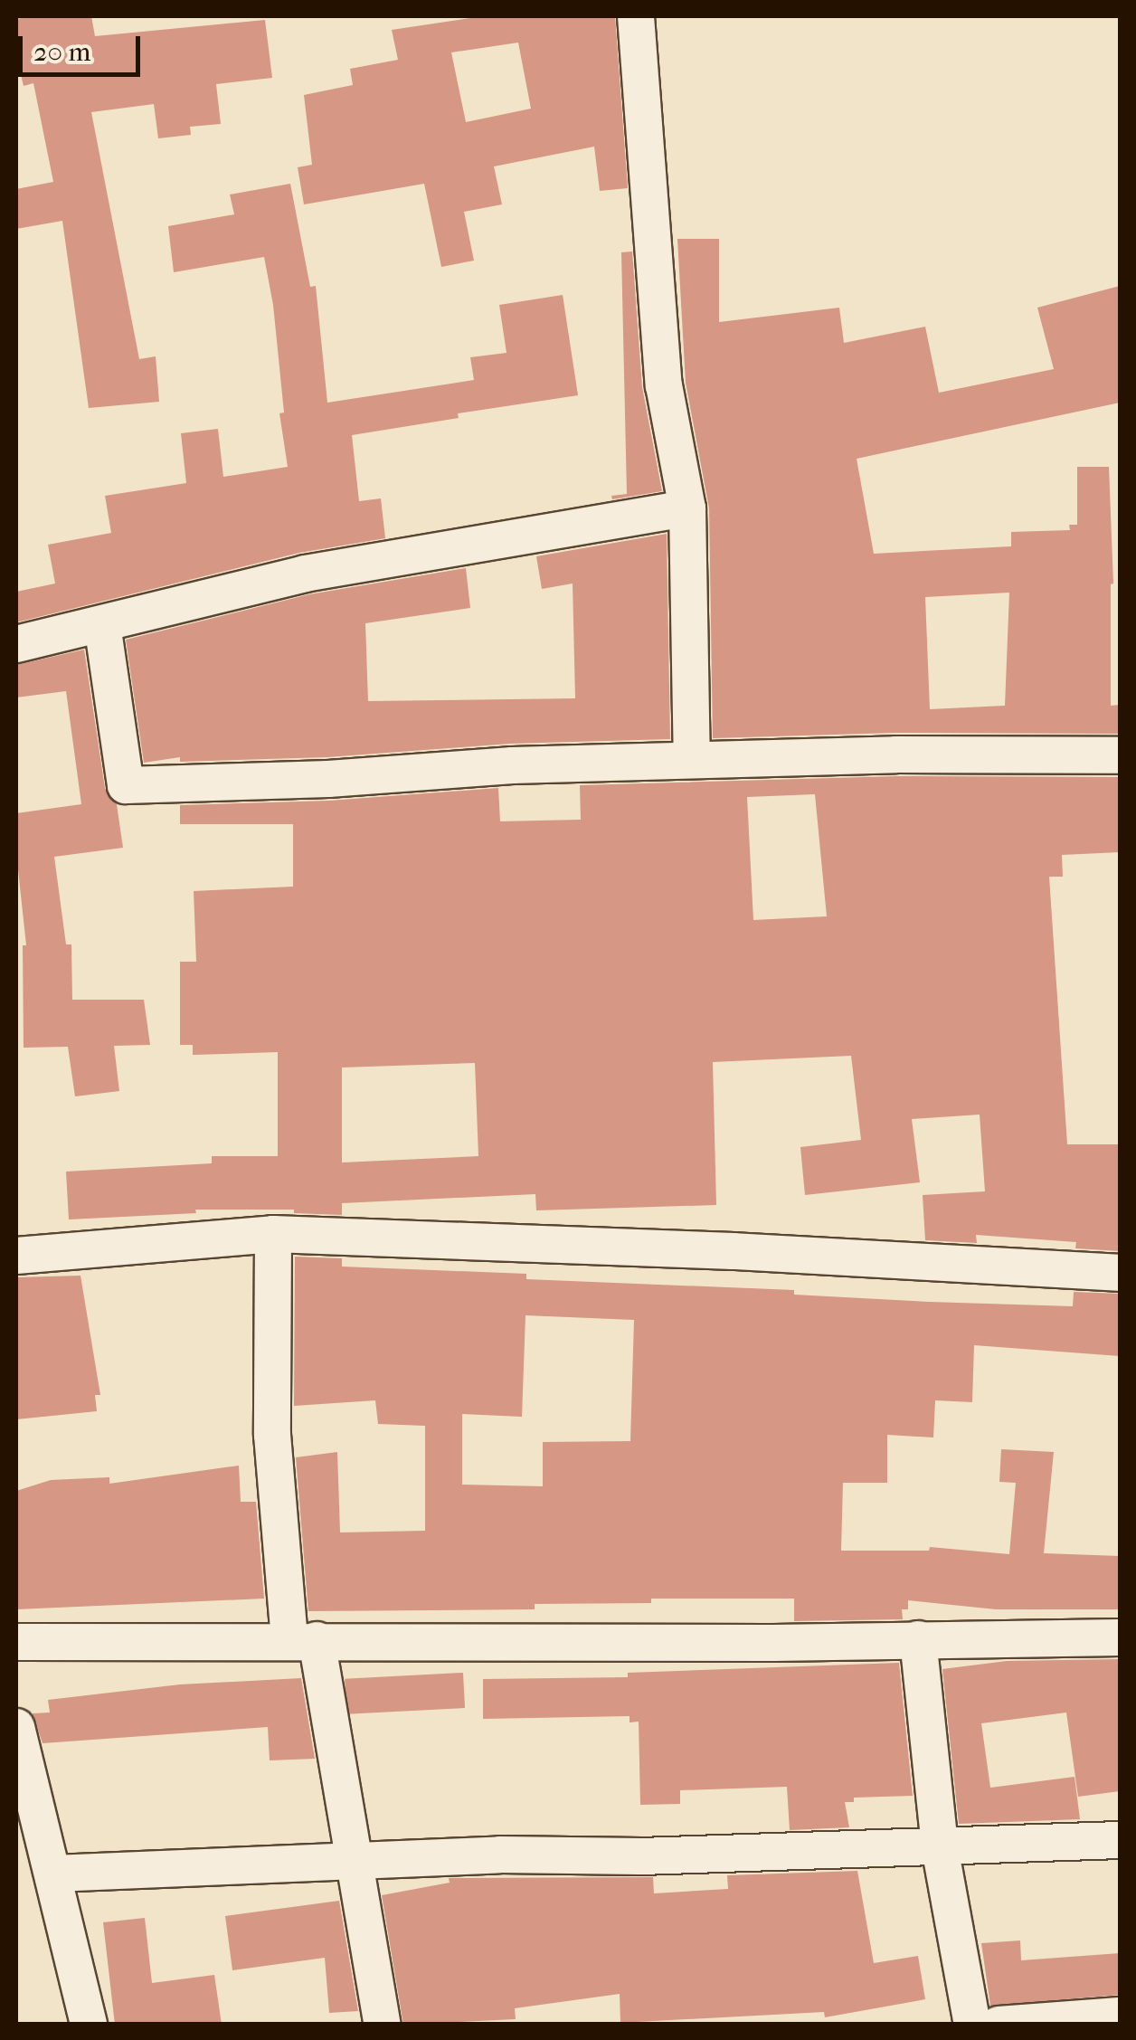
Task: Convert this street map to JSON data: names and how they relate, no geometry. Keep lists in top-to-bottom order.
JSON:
{
  "scale_bar": "20 m"
}
